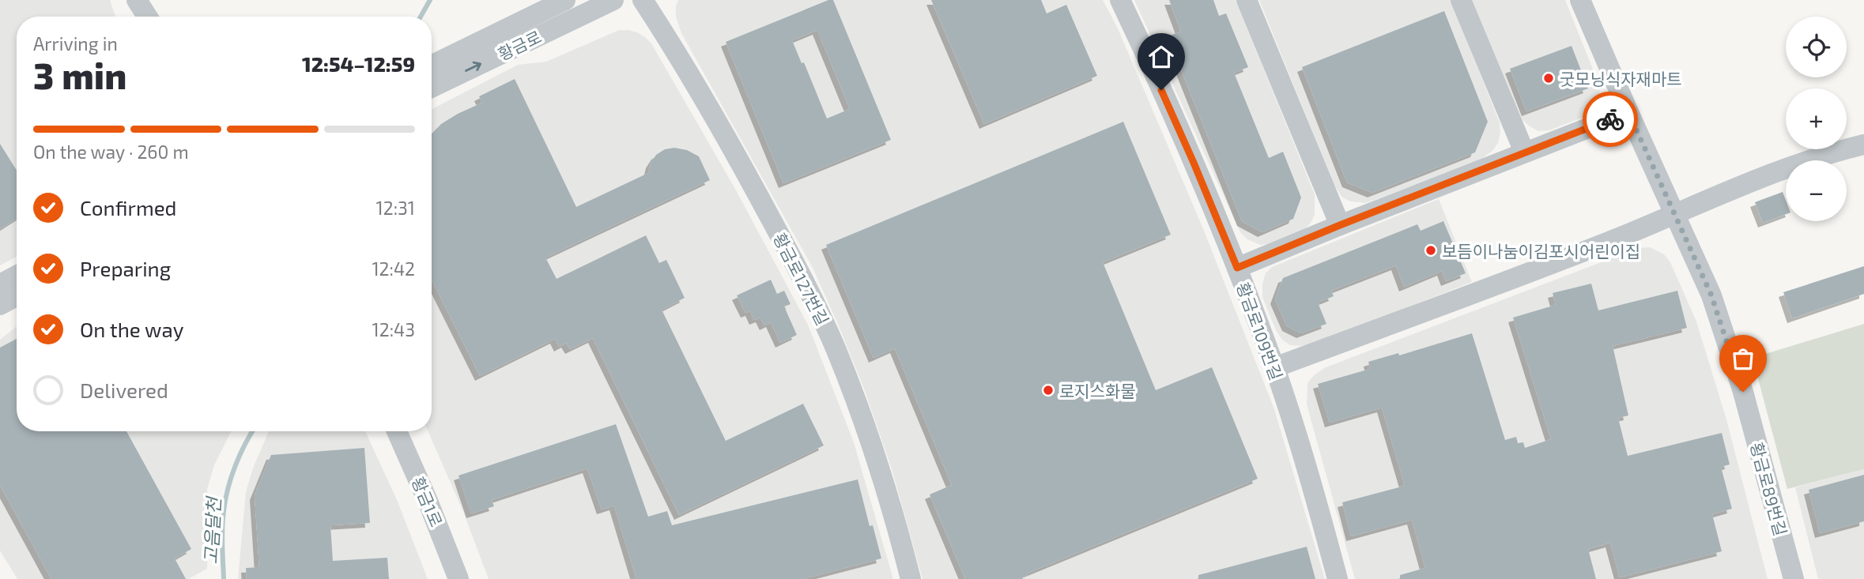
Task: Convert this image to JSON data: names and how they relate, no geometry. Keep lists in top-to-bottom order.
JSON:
{
  "streets": {
    "street": [
      "황금로",
      "황금로127번길",
      "황금로109번길",
      "황금로89번길",
      "황금1로"
    ]
  },
  "water": ["고음달천"],
  "places": ["굿모닝식자재마트", "보듬이나눔이김포시어린이집", "로지스화물"],
  "page": {
    "map_buttons": ["+", "−"],
    "heading": ["3 min", "Arriving in", "12:54–12:59"],
    "bar": "On the way · 260 m",
    "list": [
      ["Confirmed", "12:31"],
      ["Preparing", "12:42"],
      ["On the way", "12:43"],
      "Delivered"
    ]
  }
}
